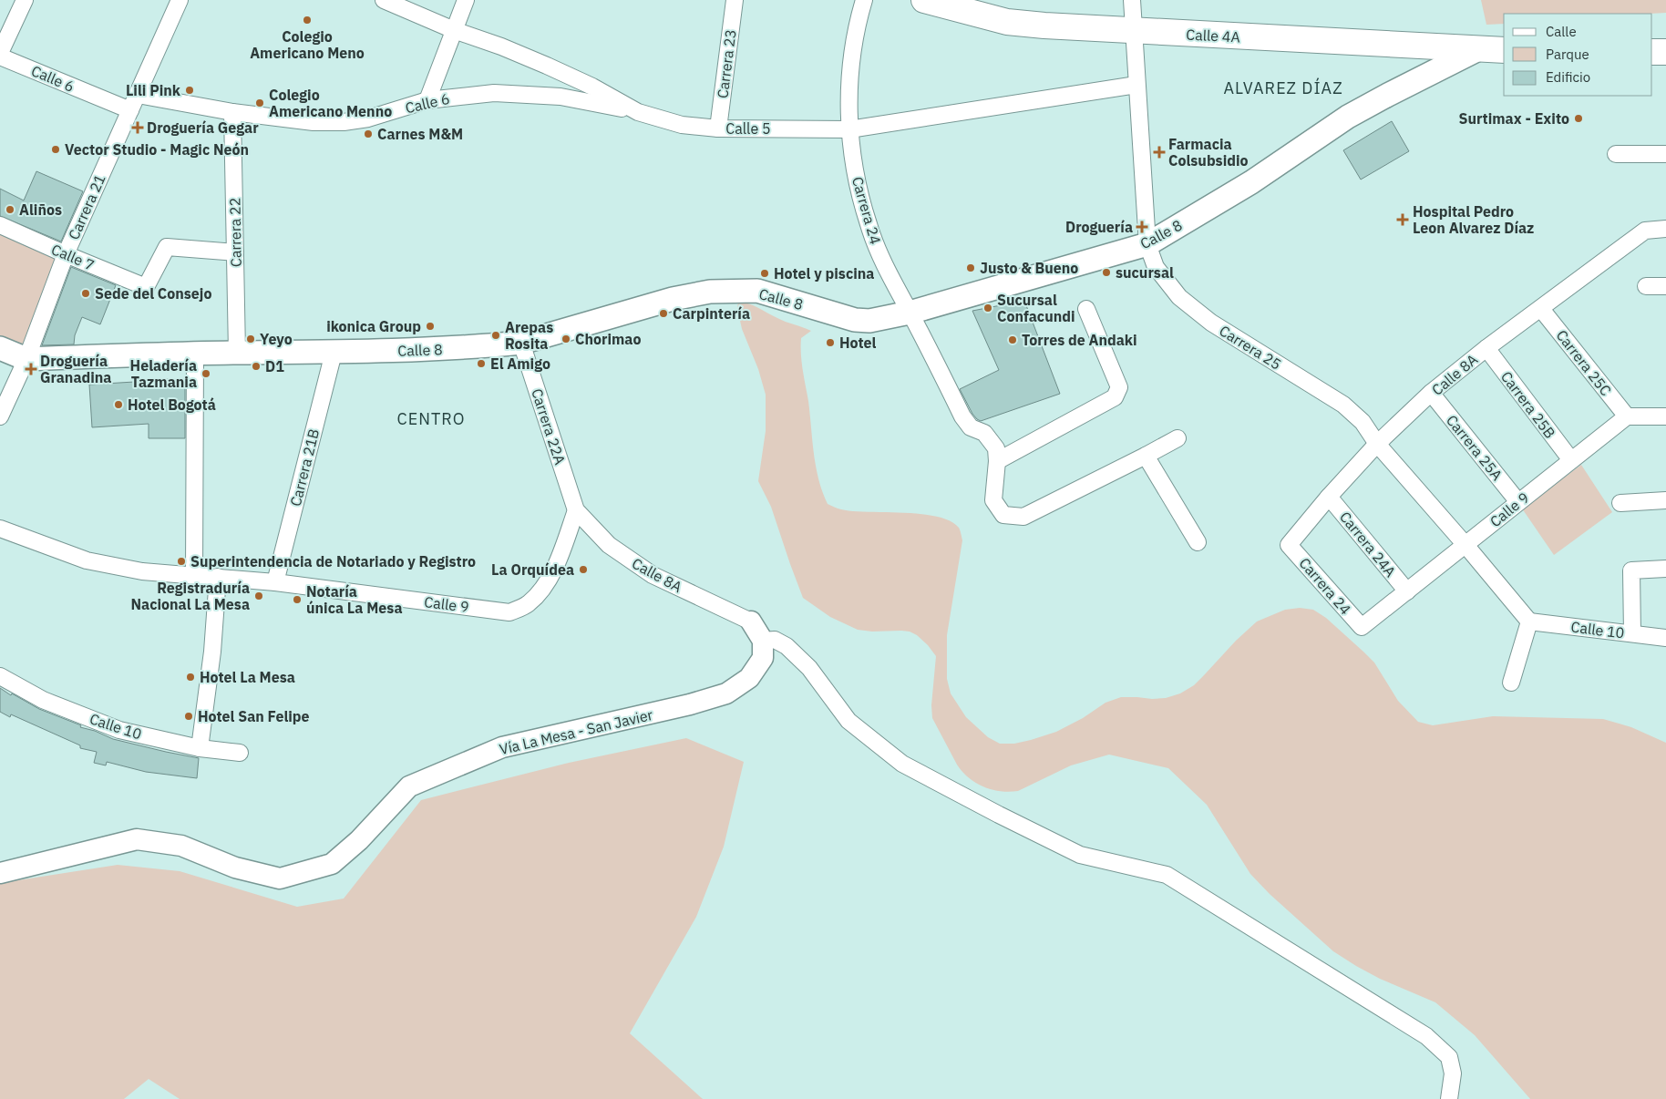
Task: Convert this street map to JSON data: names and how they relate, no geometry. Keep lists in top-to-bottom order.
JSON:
{
  "streets": {
    "main road": ["Calle 4A", "Calle 8"],
    "street": [
      "Carrera 23",
      "Calle 6",
      "Calle 5",
      "Carrera 21",
      "Carrera 24",
      "Carrera 22",
      "Calle 7",
      "Carrera 25",
      "Carrera 25C",
      "Calle 8A",
      "Carrera 25B",
      "Carrera 22A",
      "Carrera 25A",
      "Carrera 21B",
      "Calle 9",
      "Carrera 24A",
      "Calle 10",
      "Vía La Mesa - San Javier"
    ]
  },
  "crossings": [
    ["Calle 4A", "Calle 8"],
    ["Calle 4A", "Carrera 25"],
    ["Carrera 23", "Calle 5"],
    ["Calle 6", "Calle 5"],
    ["Calle 6", "Carrera 21"],
    ["Calle 6", "Carrera 22"],
    ["Calle 5", "Carrera 24"],
    ["Calle 5", "Carrera 25"],
    ["Carrera 21", "Calle 8"],
    ["Carrera 21", "Calle 7"],
    ["Carrera 24", "Calle 8"],
    ["Carrera 24", "Calle 8A"],
    ["Carrera 24", "Calle 9"],
    ["Carrera 22", "Calle 8"],
    ["Carrera 22", "Calle 7"],
    ["Calle 8", "Carrera 25"],
    ["Calle 8", "Carrera 22A"],
    ["Calle 8", "Carrera 21B"],
    ["Carrera 25", "Calle 8A"],
    ["Carrera 25", "Calle 9"],
    ["Carrera 25", "Calle 10"],
    ["Carrera 25C", "Calle 8A"],
    ["Carrera 25C", "Calle 9"],
    ["Calle 8A", "Carrera 25B"],
    ["Calle 8A", "Carrera 22A"],
    ["Calle 8A", "Carrera 25A"],
    ["Calle 8A", "Calle 9"],
    ["Calle 8A", "Carrera 24A"],
    ["Carrera 25B", "Calle 9"],
    ["Carrera 22A", "Calle 9"],
    ["Carrera 25A", "Calle 9"],
    ["Carrera 21B", "Calle 9"],
    ["Calle 9", "Carrera 24A"]
  ],
  "districts": ["ALVAREZ DÍAZ", "CENTRO"],
  "places": {
    "other": [
      "Colegio Americano Meno",
      "Lili Pink",
      "Colegio Americano Menno",
      "Surtimax - Exito",
      "Carnes M&M",
      "Vector Studio - Magic Neón",
      "Aliños",
      "Justo & Bueno",
      "sucursal",
      "Hotel y piscina",
      "Sede del Consejo",
      "Sucursal Confacundi",
      "Carpintería",
      "ikonica Group",
      "Arepas Rosita",
      "Yeyo",
      "Chorimao",
      "Torres de Andaki",
      "Hotel",
      "El Amigo",
      "D1",
      "Heladería Tazmania",
      "Hotel Bogotá",
      "Superintendencia de Notariado y Registro",
      "La Orquídea",
      "Registraduría Nacional La Mesa",
      "Notaría única La Mesa",
      "Hotel La Mesa",
      "Hotel San Felipe"
    ],
    "health": [
      "Droguería Gegar",
      "Farmacia Colsubsidio",
      "Hospital Pedro Leon Alvarez Díaz",
      "Droguería",
      "Droguería Granadina"
    ]
  },
  "legend": ["Calle", "Parque", "Edificio"]
}
